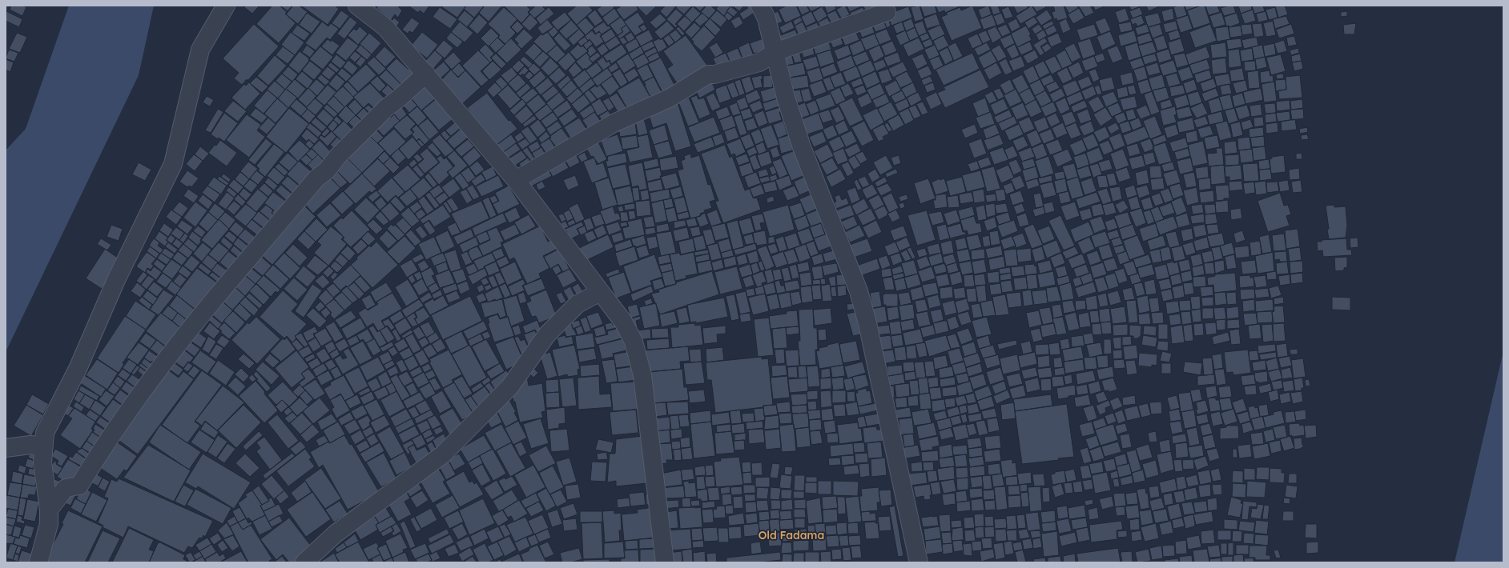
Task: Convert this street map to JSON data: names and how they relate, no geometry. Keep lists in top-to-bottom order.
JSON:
{
  "districts": ["Old Fadama"]
}
